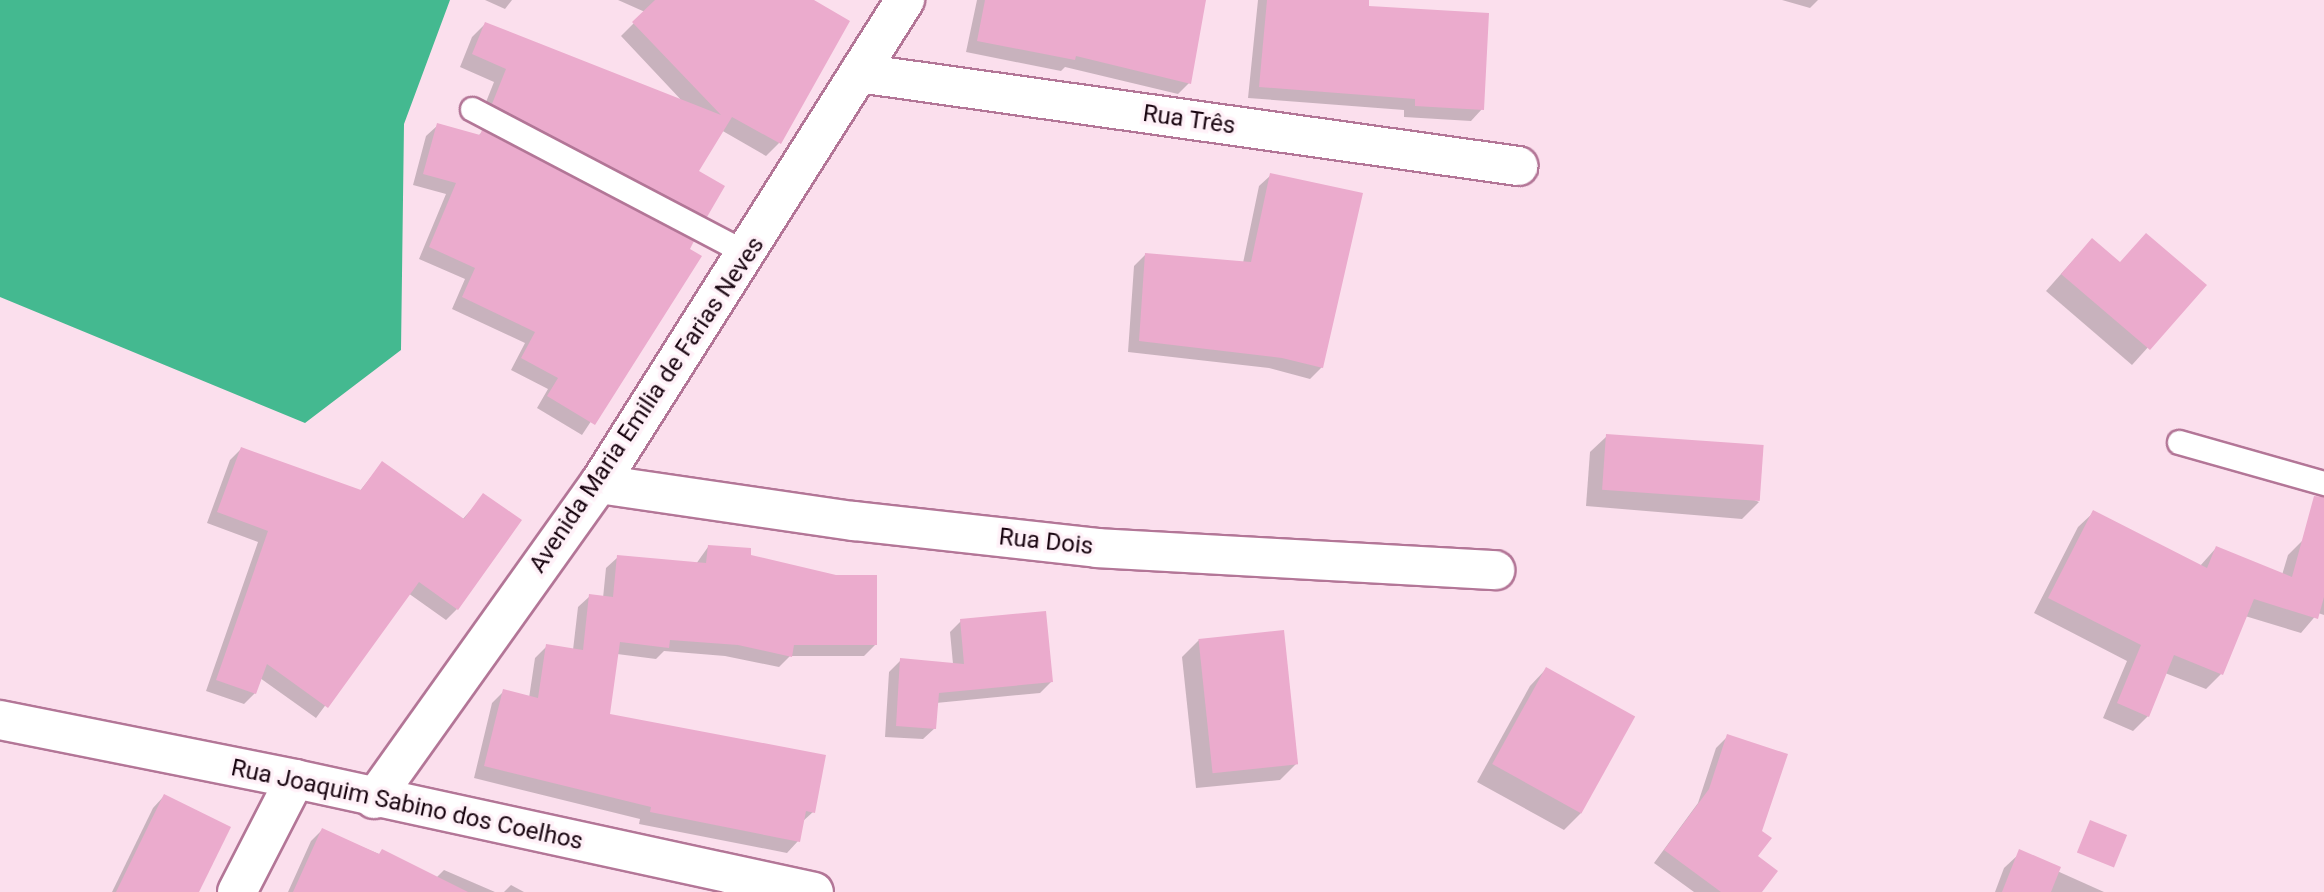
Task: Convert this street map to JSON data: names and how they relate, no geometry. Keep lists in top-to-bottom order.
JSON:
{
  "streets": {
    "street": [
      "Rua Três",
      "Avenida Maria Emilia de Farias Neves",
      "Rua Dois",
      "Rua Joaquim Sabino dos Coelhos"
    ]
  },
  "crossings": [
    ["Rua Três", "Avenida Maria Emilia de Farias Neves"],
    ["Avenida Maria Emilia de Farias Neves", "Rua Dois"],
    ["Avenida Maria Emilia de Farias Neves", "Rua Joaquim Sabino dos Coelhos"]
  ]
}
